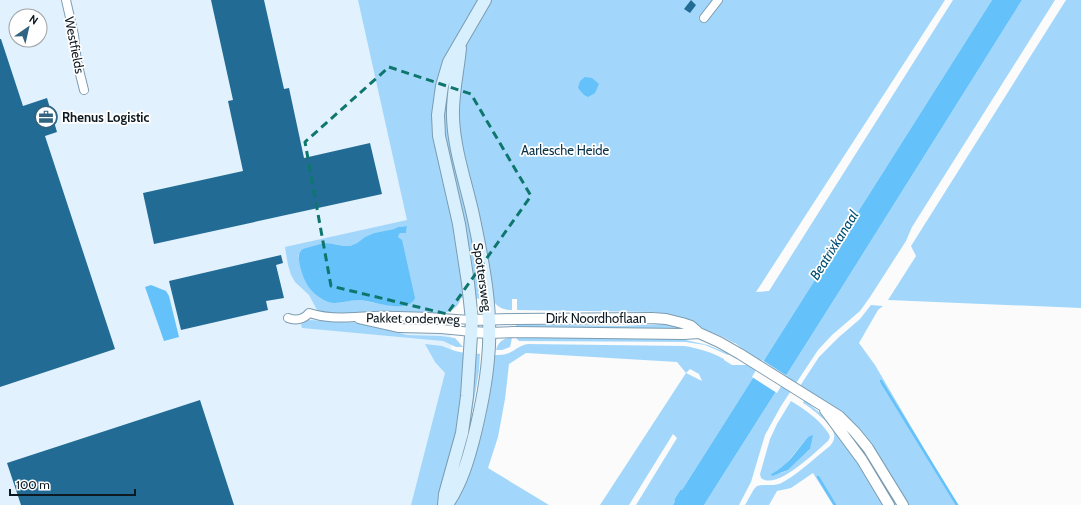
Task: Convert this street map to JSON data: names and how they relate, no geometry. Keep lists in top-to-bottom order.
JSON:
{
  "streets": {
    "main road": ["Spottersweg"],
    "street": ["Westfields", "Pakket onderweg", "Dirk Noordhoflaan"]
  },
  "crossings": [
    ["Spottersweg", "Pakket onderweg"],
    ["Spottersweg", "Dirk Noordhoflaan"],
    ["Pakket onderweg", "Dirk Noordhoflaan"]
  ],
  "water": ["Beatrixkanaal"],
  "parks": ["Aarlesche Heide"],
  "places": {
    "office": ["Rhenus Logistic"]
  },
  "scale_bar": "100 m",
  "north": "top right"
}
